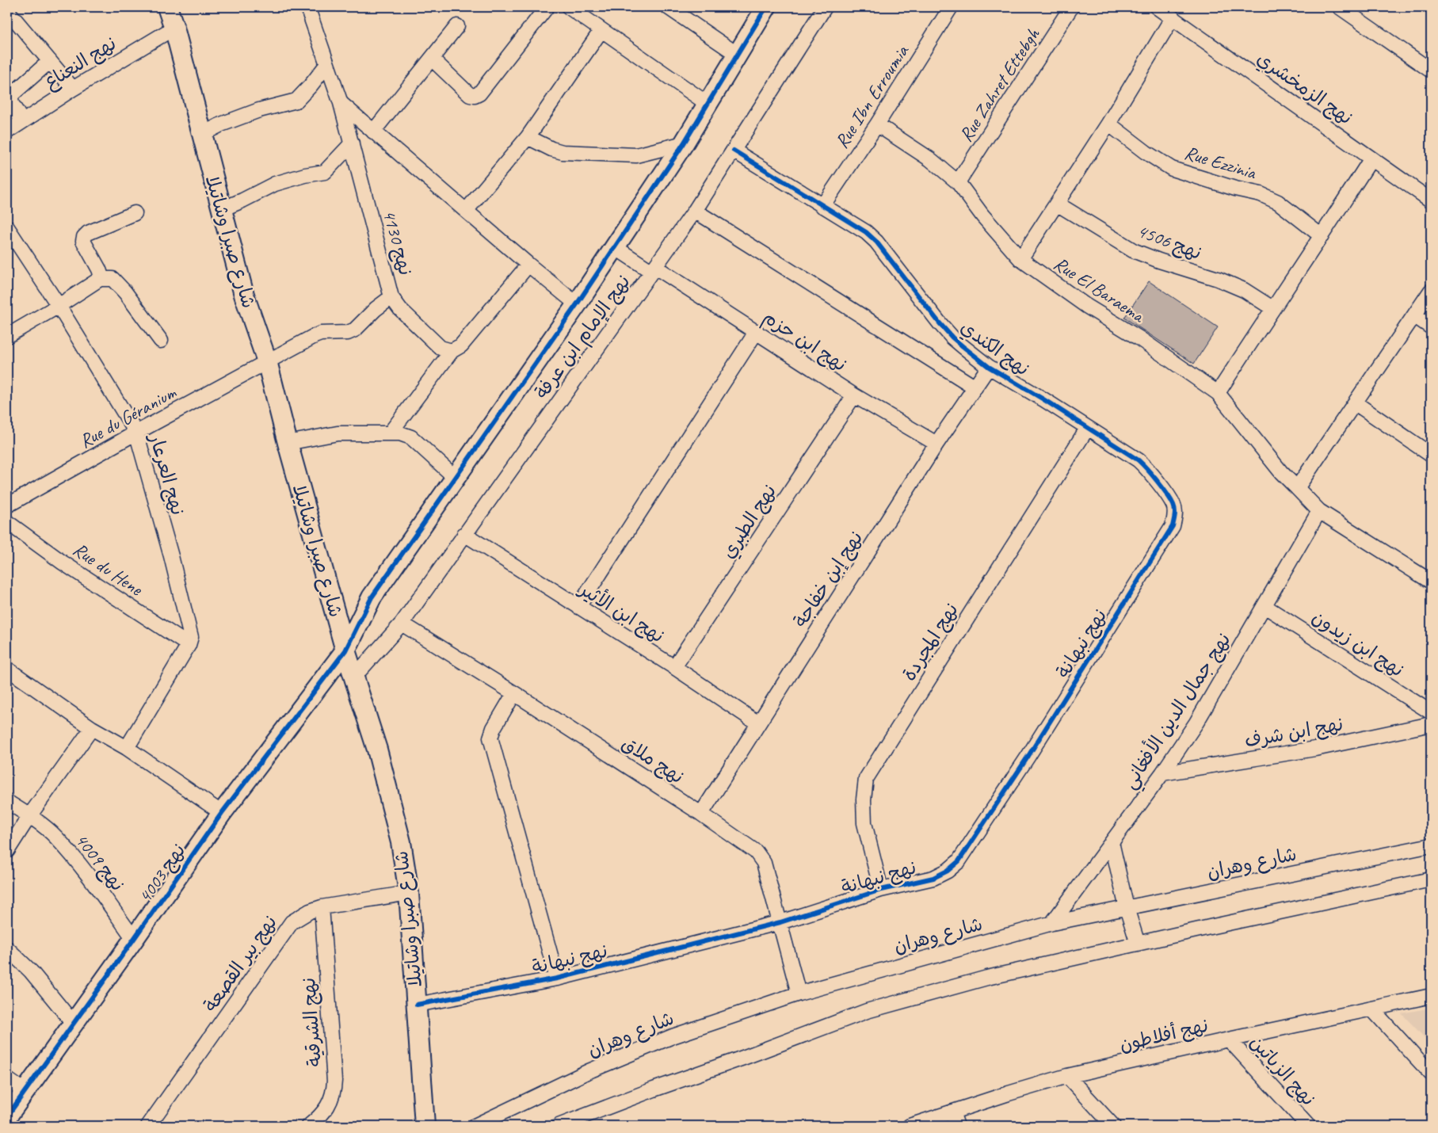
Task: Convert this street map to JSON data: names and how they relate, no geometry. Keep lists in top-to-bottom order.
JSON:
{
  "streets": {
    "street": [
      "نهج النعناع",
      "Rue Zahret Ettebgh",
      "نهج الزمخشري",
      "Rue Ibn Erroumia",
      "Rue Ezzinia",
      "شارع صبرا وشاتيلا",
      "نهج 4506",
      "نهج 4130",
      "Rue El Baraema",
      "نهج الإمام ابن عرفة",
      "نهج ابن حزم",
      "نهج الكندي",
      "Rue du Géranium",
      "نهج العرعار",
      "نهج الطبري",
      "Rue du Hene",
      "نهج إبن خفاجة",
      "نهج ابن الأثير",
      "نهج المجردة",
      "نهج نبهانة",
      "نهج ابن زيدون",
      "نهج جمال الدين الأفغاني",
      "نهج ابن شرف",
      "نهج ملاق",
      "نهج 4009",
      "شارع وهران",
      "نهج 4003",
      "نهج بير القصعة",
      "نهج الشرقية",
      "نهج أفلاطون",
      "نهج الزياتين"
    ]
  },
  "crossings": [
    ["نهج النعناع", "شارع صبرا وشاتيلا"],
    ["Rue Zahret Ettebgh", "Rue El Baraema"],
    ["Rue Ibn Erroumia", "Rue El Baraema"],
    ["Rue Ibn Erroumia", "نهج الكندي"],
    ["شارع صبرا وشاتيلا", "نهج الإمام ابن عرفة"],
    ["شارع صبرا وشاتيلا", "Rue du Géranium"],
    ["شارع صبرا وشاتيلا", "نهج نبهانة"],
    ["شارع صبرا وشاتيلا", "نهج 4003"],
    ["شارع صبرا وشاتيلا", "نهج بير القصعة"],
    ["نهج 4130", "Rue du Géranium"],
    ["Rue El Baraema", "نهج جمال الدين الأفغاني"],
    ["نهج الإمام ابن عرفة", "نهج ابن حزم"],
    ["نهج الإمام ابن عرفة", "نهج الكندي"],
    ["نهج الإمام ابن عرفة", "نهج ابن الأثير"],
    ["نهج الإمام ابن عرفة", "نهج ملاق"],
    ["نهج ابن حزم", "نهج الطبري"],
    ["نهج ابن حزم", "نهج إبن خفاجة"],
    ["نهج ابن حزم", "نهج 4003"],
    ["نهج الكندي", "نهج إبن خفاجة"],
    ["نهج الكندي", "نهج المجردة"],
    ["نهج الكندي", "نهج نبهانة"],
    ["Rue du Géranium", "نهج العرعار"],
    ["نهج العرعار", "Rue du Hene"],
    ["نهج الطبري", "نهج ابن الأثير"],
    ["نهج إبن خفاجة", "نهج ابن الأثير"],
    ["نهج إبن خفاجة", "نهج ملاق"],
    ["نهج المجردة", "نهج نبهانة"],
    ["نهج نبهانة", "نهج ملاق"],
    ["نهج ابن زيدون", "نهج جمال الدين الأفغاني"],
    ["نهج جمال الدين الأفغاني", "نهج ابن شرف"],
    ["نهج جمال الدين الأفغاني", "شارع وهران"],
    ["نهج ملاق", "شارع وهران"],
    ["نهج 4009", "نهج 4003"],
    ["نهج بير القصعة", "نهج الشرقية"],
    ["نهج أفلاطون", "نهج الزياتين"]
  ]
}
